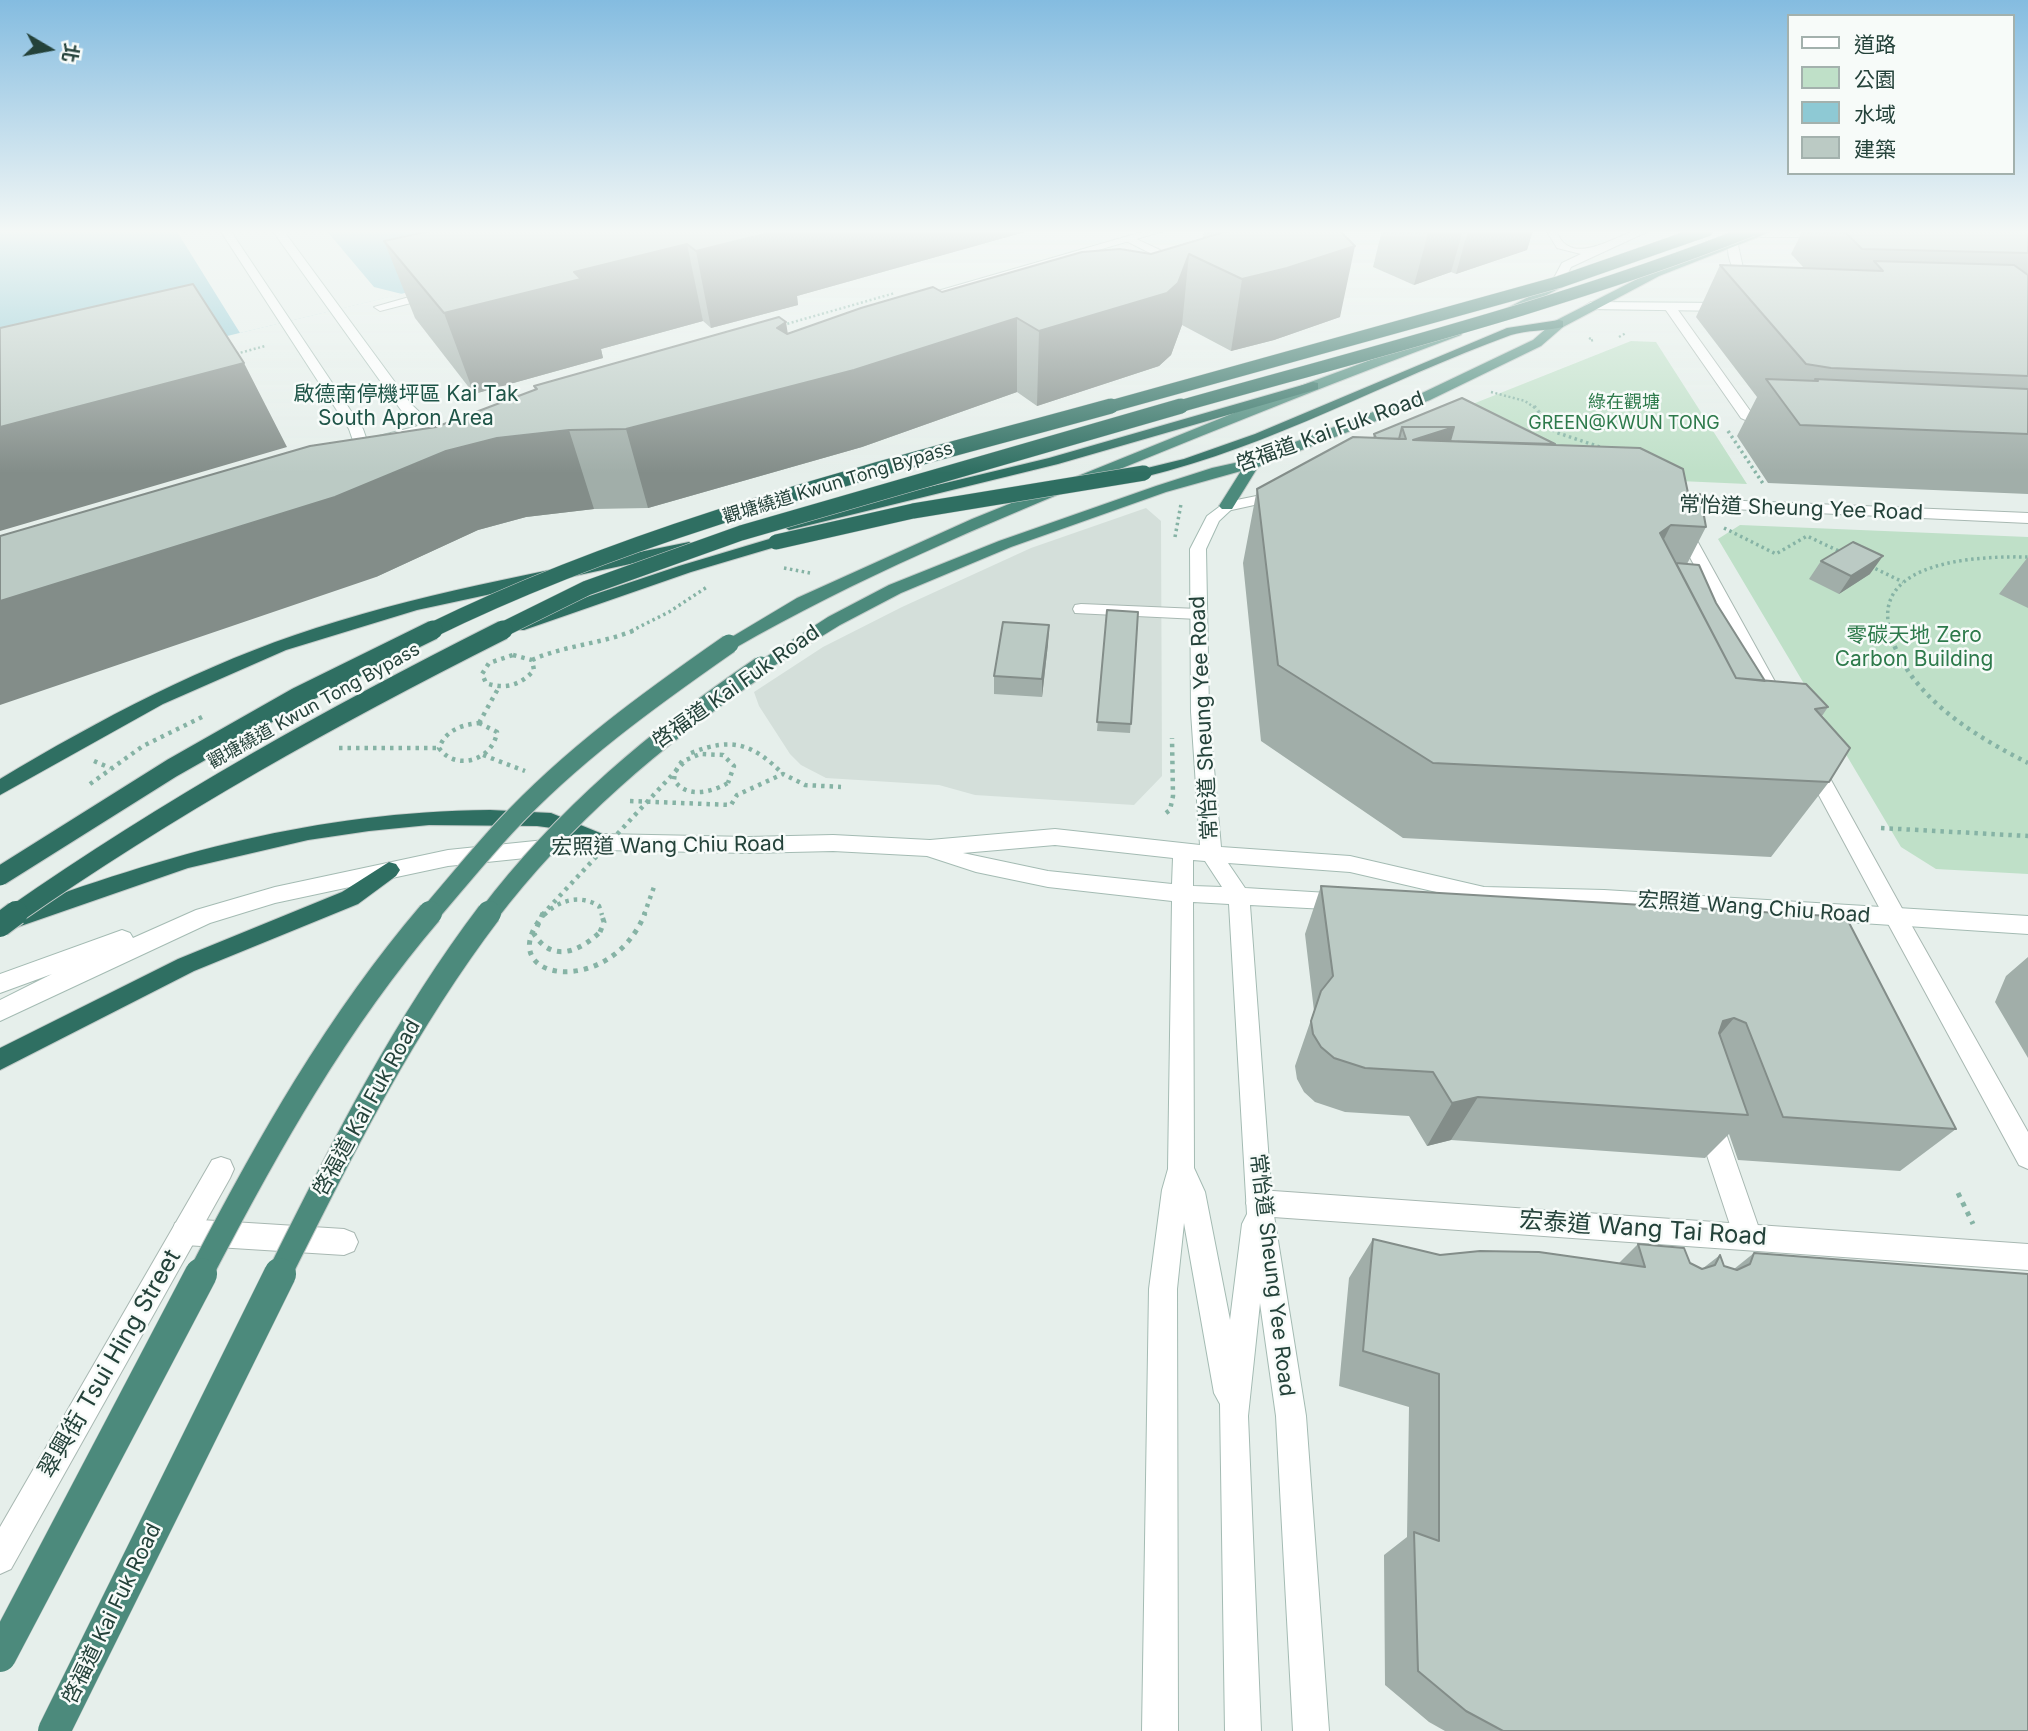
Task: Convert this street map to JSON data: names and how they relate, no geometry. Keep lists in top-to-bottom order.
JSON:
{
  "streets": {
    "highway": ["啓福道 Kai Fuk Road", "觀塘繞道 Kwun Tong Bypass"],
    "main road": [
      "常怡道 Sheung Yee Road",
      "宏照道 Wang Chiu Road",
      "宏泰道 Wang Tai Road",
      "翠興街 Tsui Hing Street"
    ]
  },
  "crossings": [
    ["常怡道 Sheung Yee Road", "宏照道 Wang Chiu Road"],
    ["常怡道 Sheung Yee Road", "宏泰道 Wang Tai Road"]
  ],
  "districts": ["啟德南停機坪區 Kai Tak South Apron Area"],
  "parks": ["綠在觀塘 GREEN@KWUN TONG", "零碳天地 Zero Carbon Building"],
  "legend": [
    "道路",
    "公園",
    "水域",
    "建築"
  ],
  "north": "right"
}
